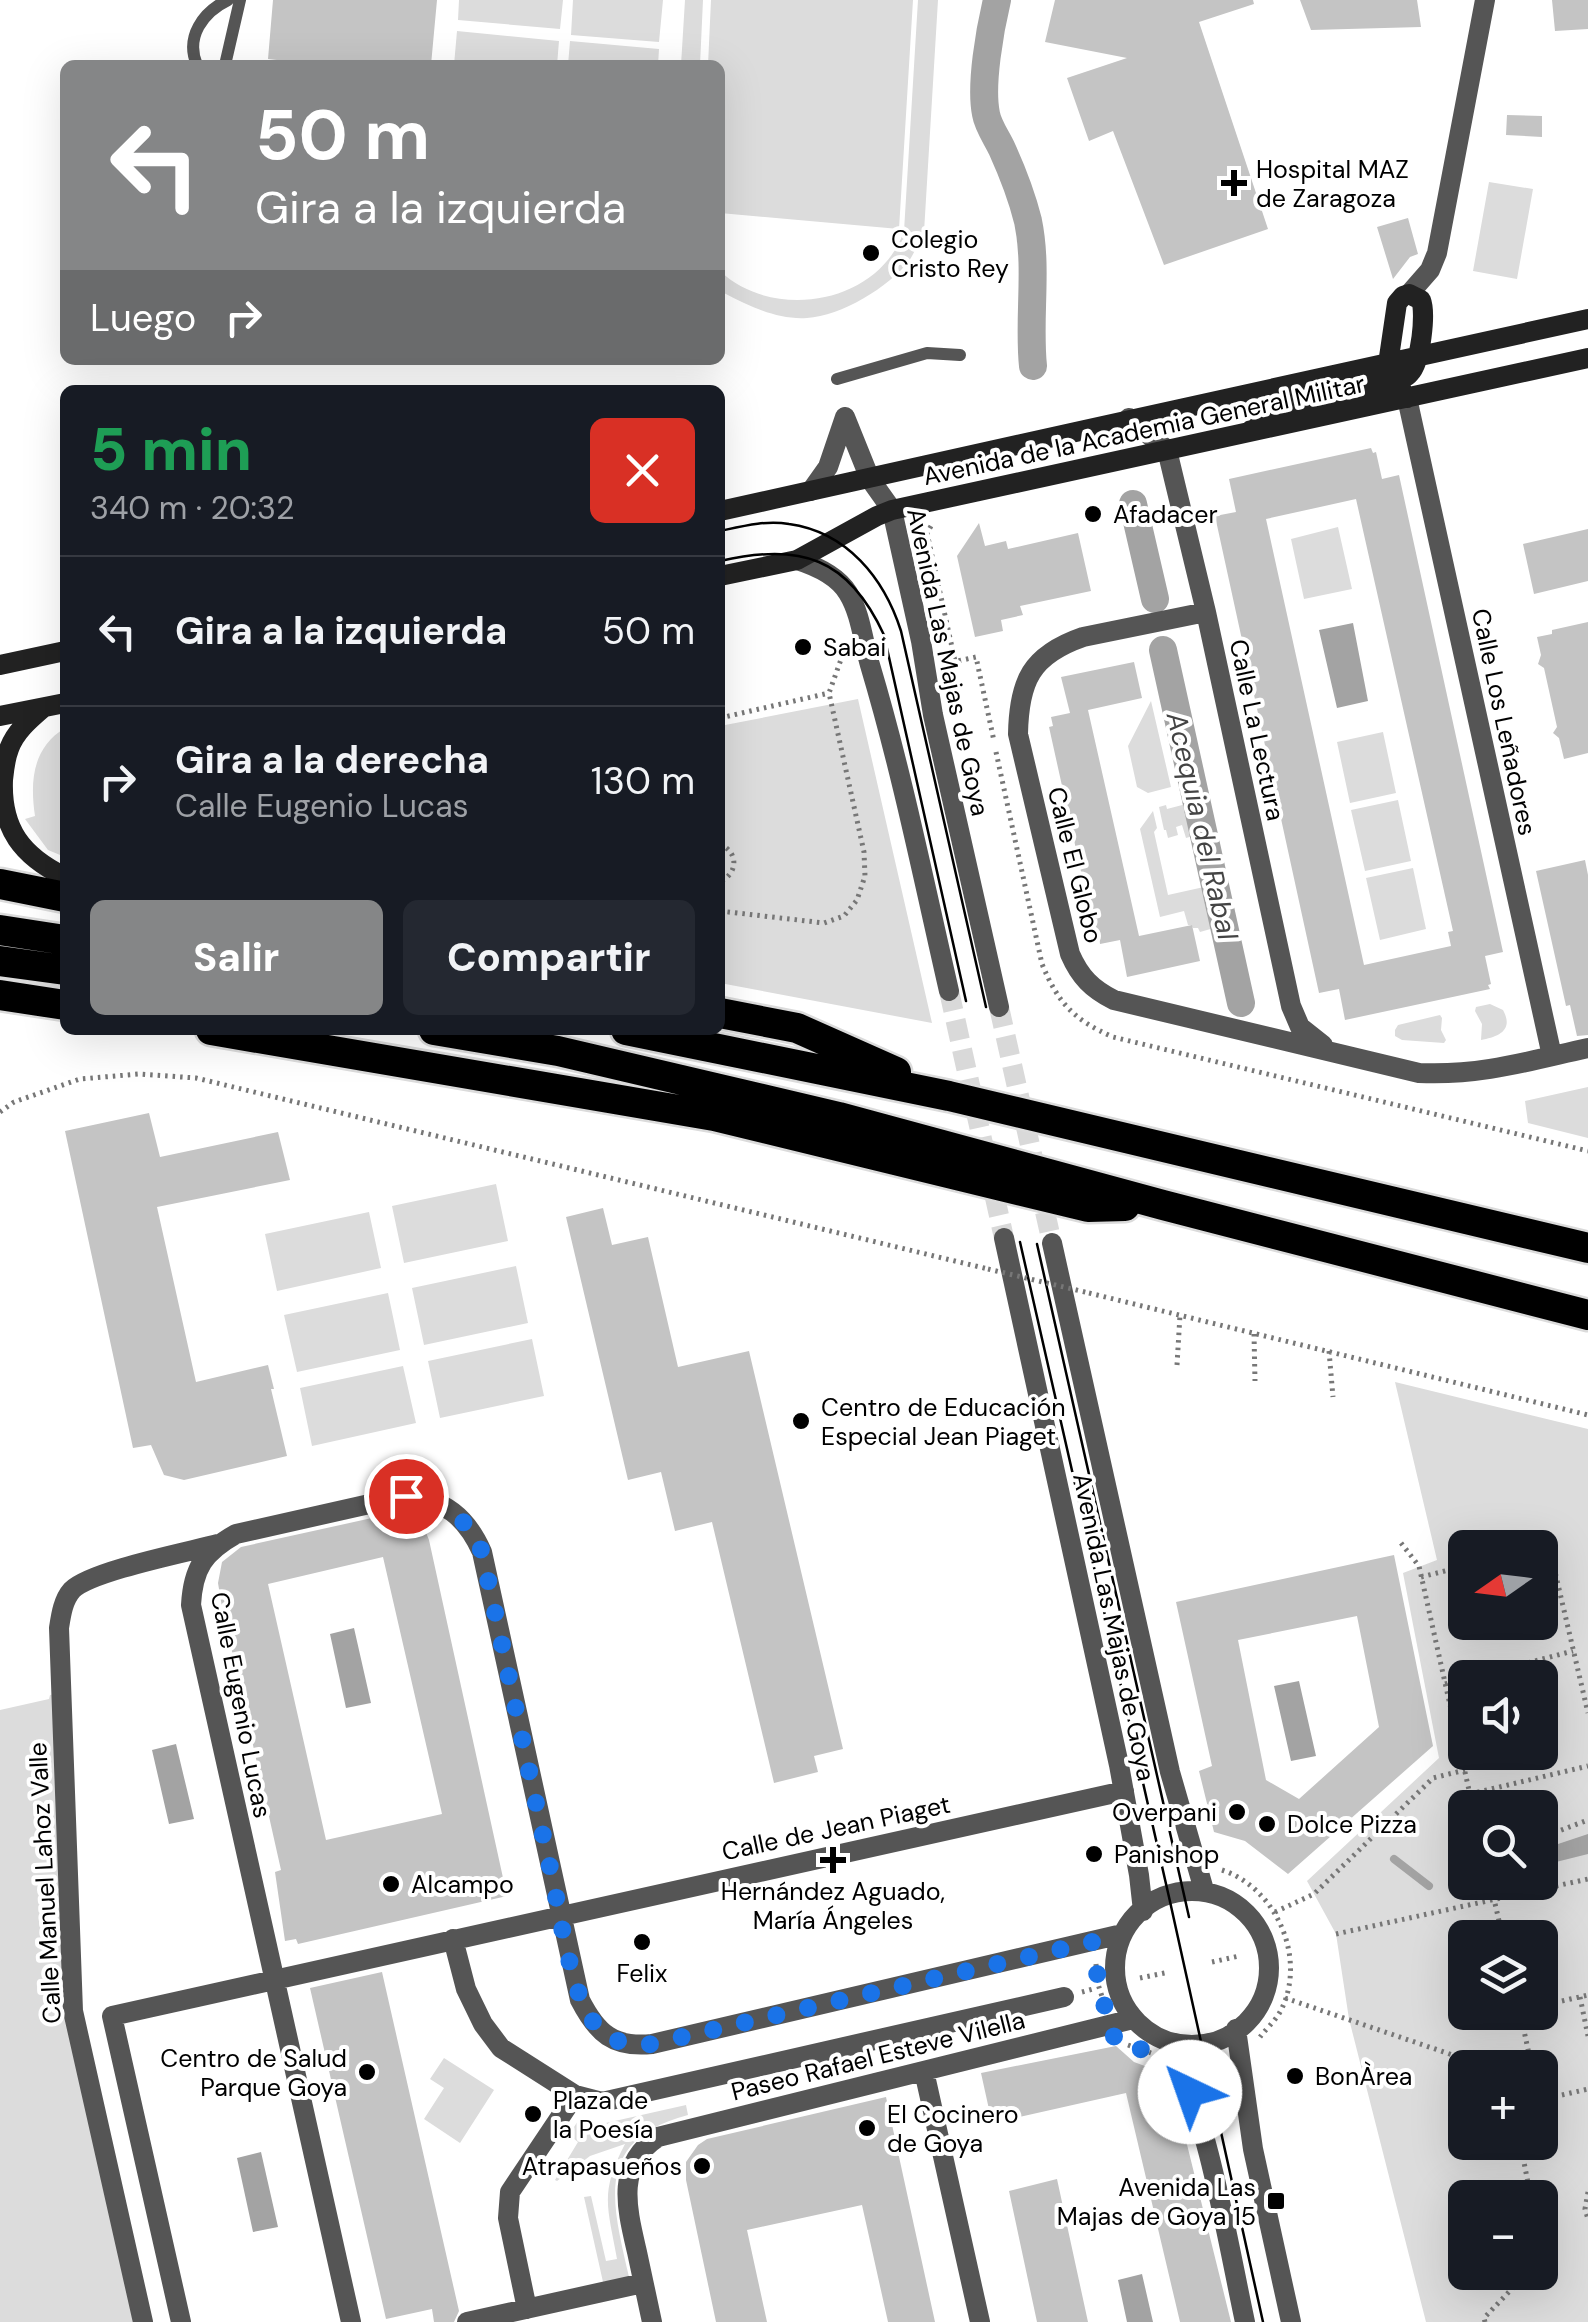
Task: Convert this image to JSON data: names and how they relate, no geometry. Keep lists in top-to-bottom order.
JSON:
{
  "streets": {
    "main road": ["Avenida de la Academia General Militar"],
    "street": [
      "Avenida Las Majas de Goya",
      "Calle Los Leñadores",
      "Calle La Lectura",
      "Calle El Globo",
      "Calle Eugenio Lucas",
      "Calle de Jean Piaget",
      "Calle Manuel Lahoz Valle",
      "Paseo Rafael Esteve Vilella"
    ]
  },
  "crossings": [
    ["Avenida de la Academia General Militar", "Avenida Las Majas de Goya"],
    ["Avenida de la Academia General Militar", "Calle Los Leñadores"],
    ["Avenida de la Academia General Militar", "Calle La Lectura"],
    ["Avenida Las Majas de Goya", "Calle de Jean Piaget"],
    ["Avenida Las Majas de Goya", "Paseo Rafael Esteve Vilella"],
    ["Calle Los Leñadores", "Calle El Globo"],
    ["Calle La Lectura", "Calle El Globo"],
    ["Calle Eugenio Lucas", "Calle de Jean Piaget"],
    ["Calle Eugenio Lucas", "Calle Manuel Lahoz Valle"]
  ],
  "water": ["Acequia del Rabal"],
  "places": {
    "health": ["Hospital MAZ de Zaragoza", "Hernández Aguado, María Ángeles"],
    "other": [
      "Colegio Cristo Rey",
      "Afadacer",
      "Sabai",
      "Centro de Educación Especial Jean Piaget",
      "Overpani",
      "Dolce Pizza",
      "Panishop",
      "Alcampo",
      "Felix",
      "Centro de Salud Parque Goya",
      "BonÀrea",
      "Plaza de la Poesía",
      "El Cocinero de Goya",
      "Atrapasueños"
    ],
    "transit": ["Avenida Las Majas de Goya 15"]
  },
  "north": "left",
  "page": {
    "turn": ["50 m", "Gira a la izquierda"],
    "then": "Luego",
    "heading": ["5 min", "340 m · 20:32"],
    "list": [
      {
        "name": "Gira a la izquierda",
        "value": "50 m"
      },
      {
        "name": "Gira a la derecha",
        "note": "Calle Eugenio Lucas",
        "value": "130 m"
      }
    ],
    "buttons": ["Salir", "Compartir"],
    "map_buttons": ["+", "−"]
  }
}
